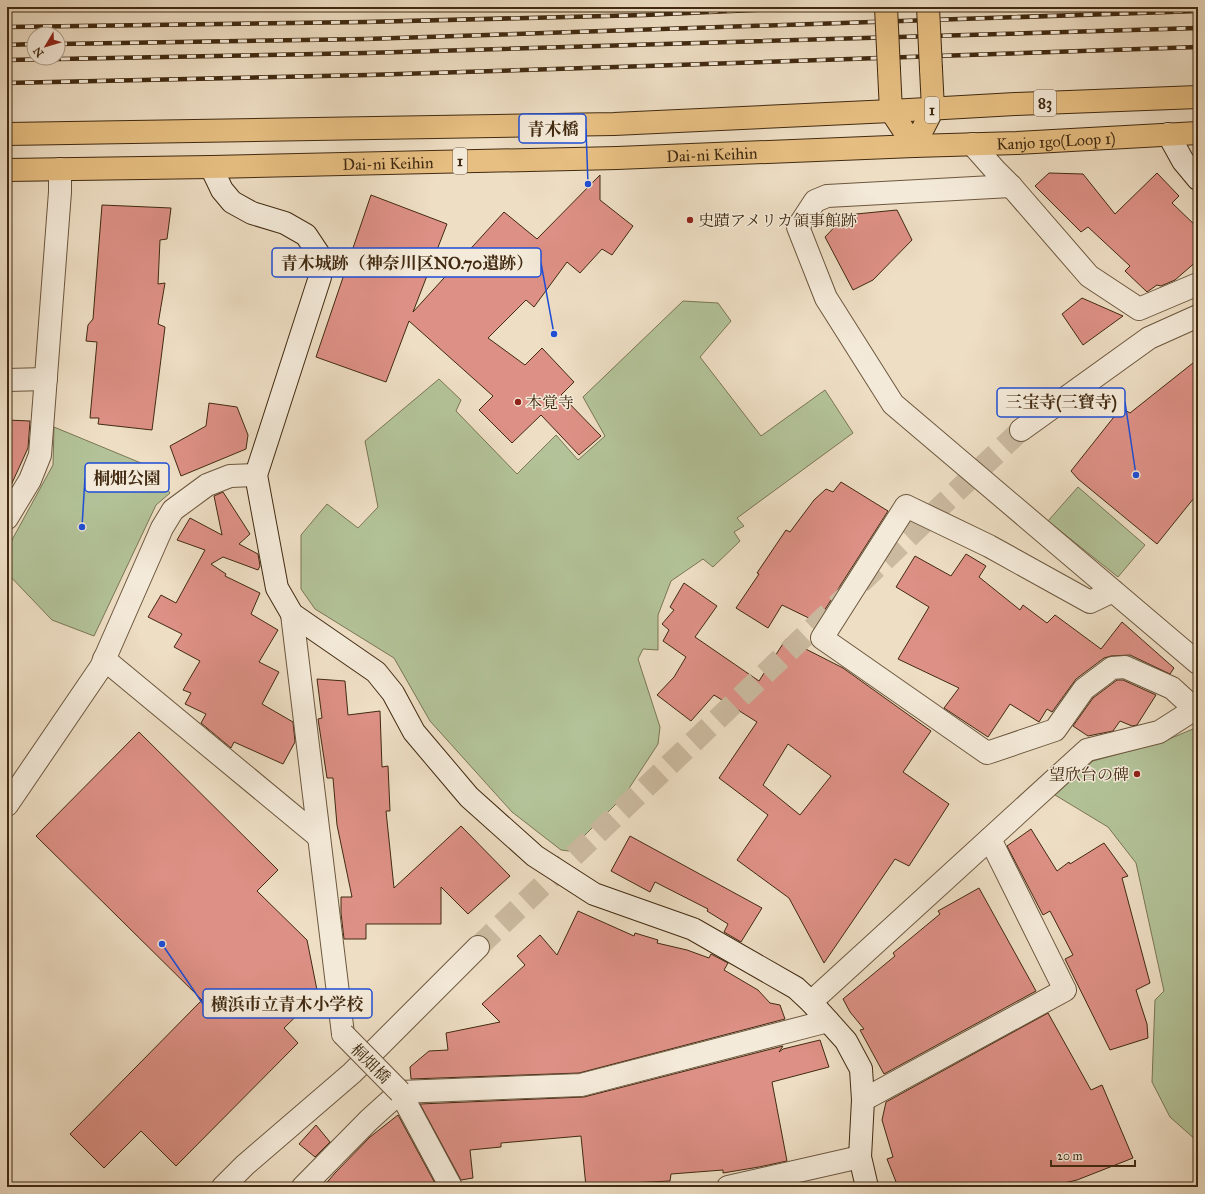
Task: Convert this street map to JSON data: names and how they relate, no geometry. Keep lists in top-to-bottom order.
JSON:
{
  "streets": {
    "main road": [
      "83",
      "1",
      "Kanjo 1go(Loop 1)",
      "Dai-ni Keihin"
    ],
    "street": ["桐畑橋"]
  },
  "crossings": [
    ["83", "1"],
    ["1", "Kanjo 1go(Loop 1)"],
    ["1", "Dai-ni Keihin"],
    ["Kanjo 1go(Loop 1)", "Dai-ni Keihin"]
  ],
  "places": [
    "青木橋",
    "史蹟アメリカ領事館跡",
    "青木城跡（神奈川区NO.70遺跡）",
    "本覚寺",
    "三宝寺(三寶寺)",
    "桐畑公園",
    "望欣台の碑",
    "横浜市立青木小学校"
  ],
  "scale_bar": "20 m",
  "north": "bottom left"
}
